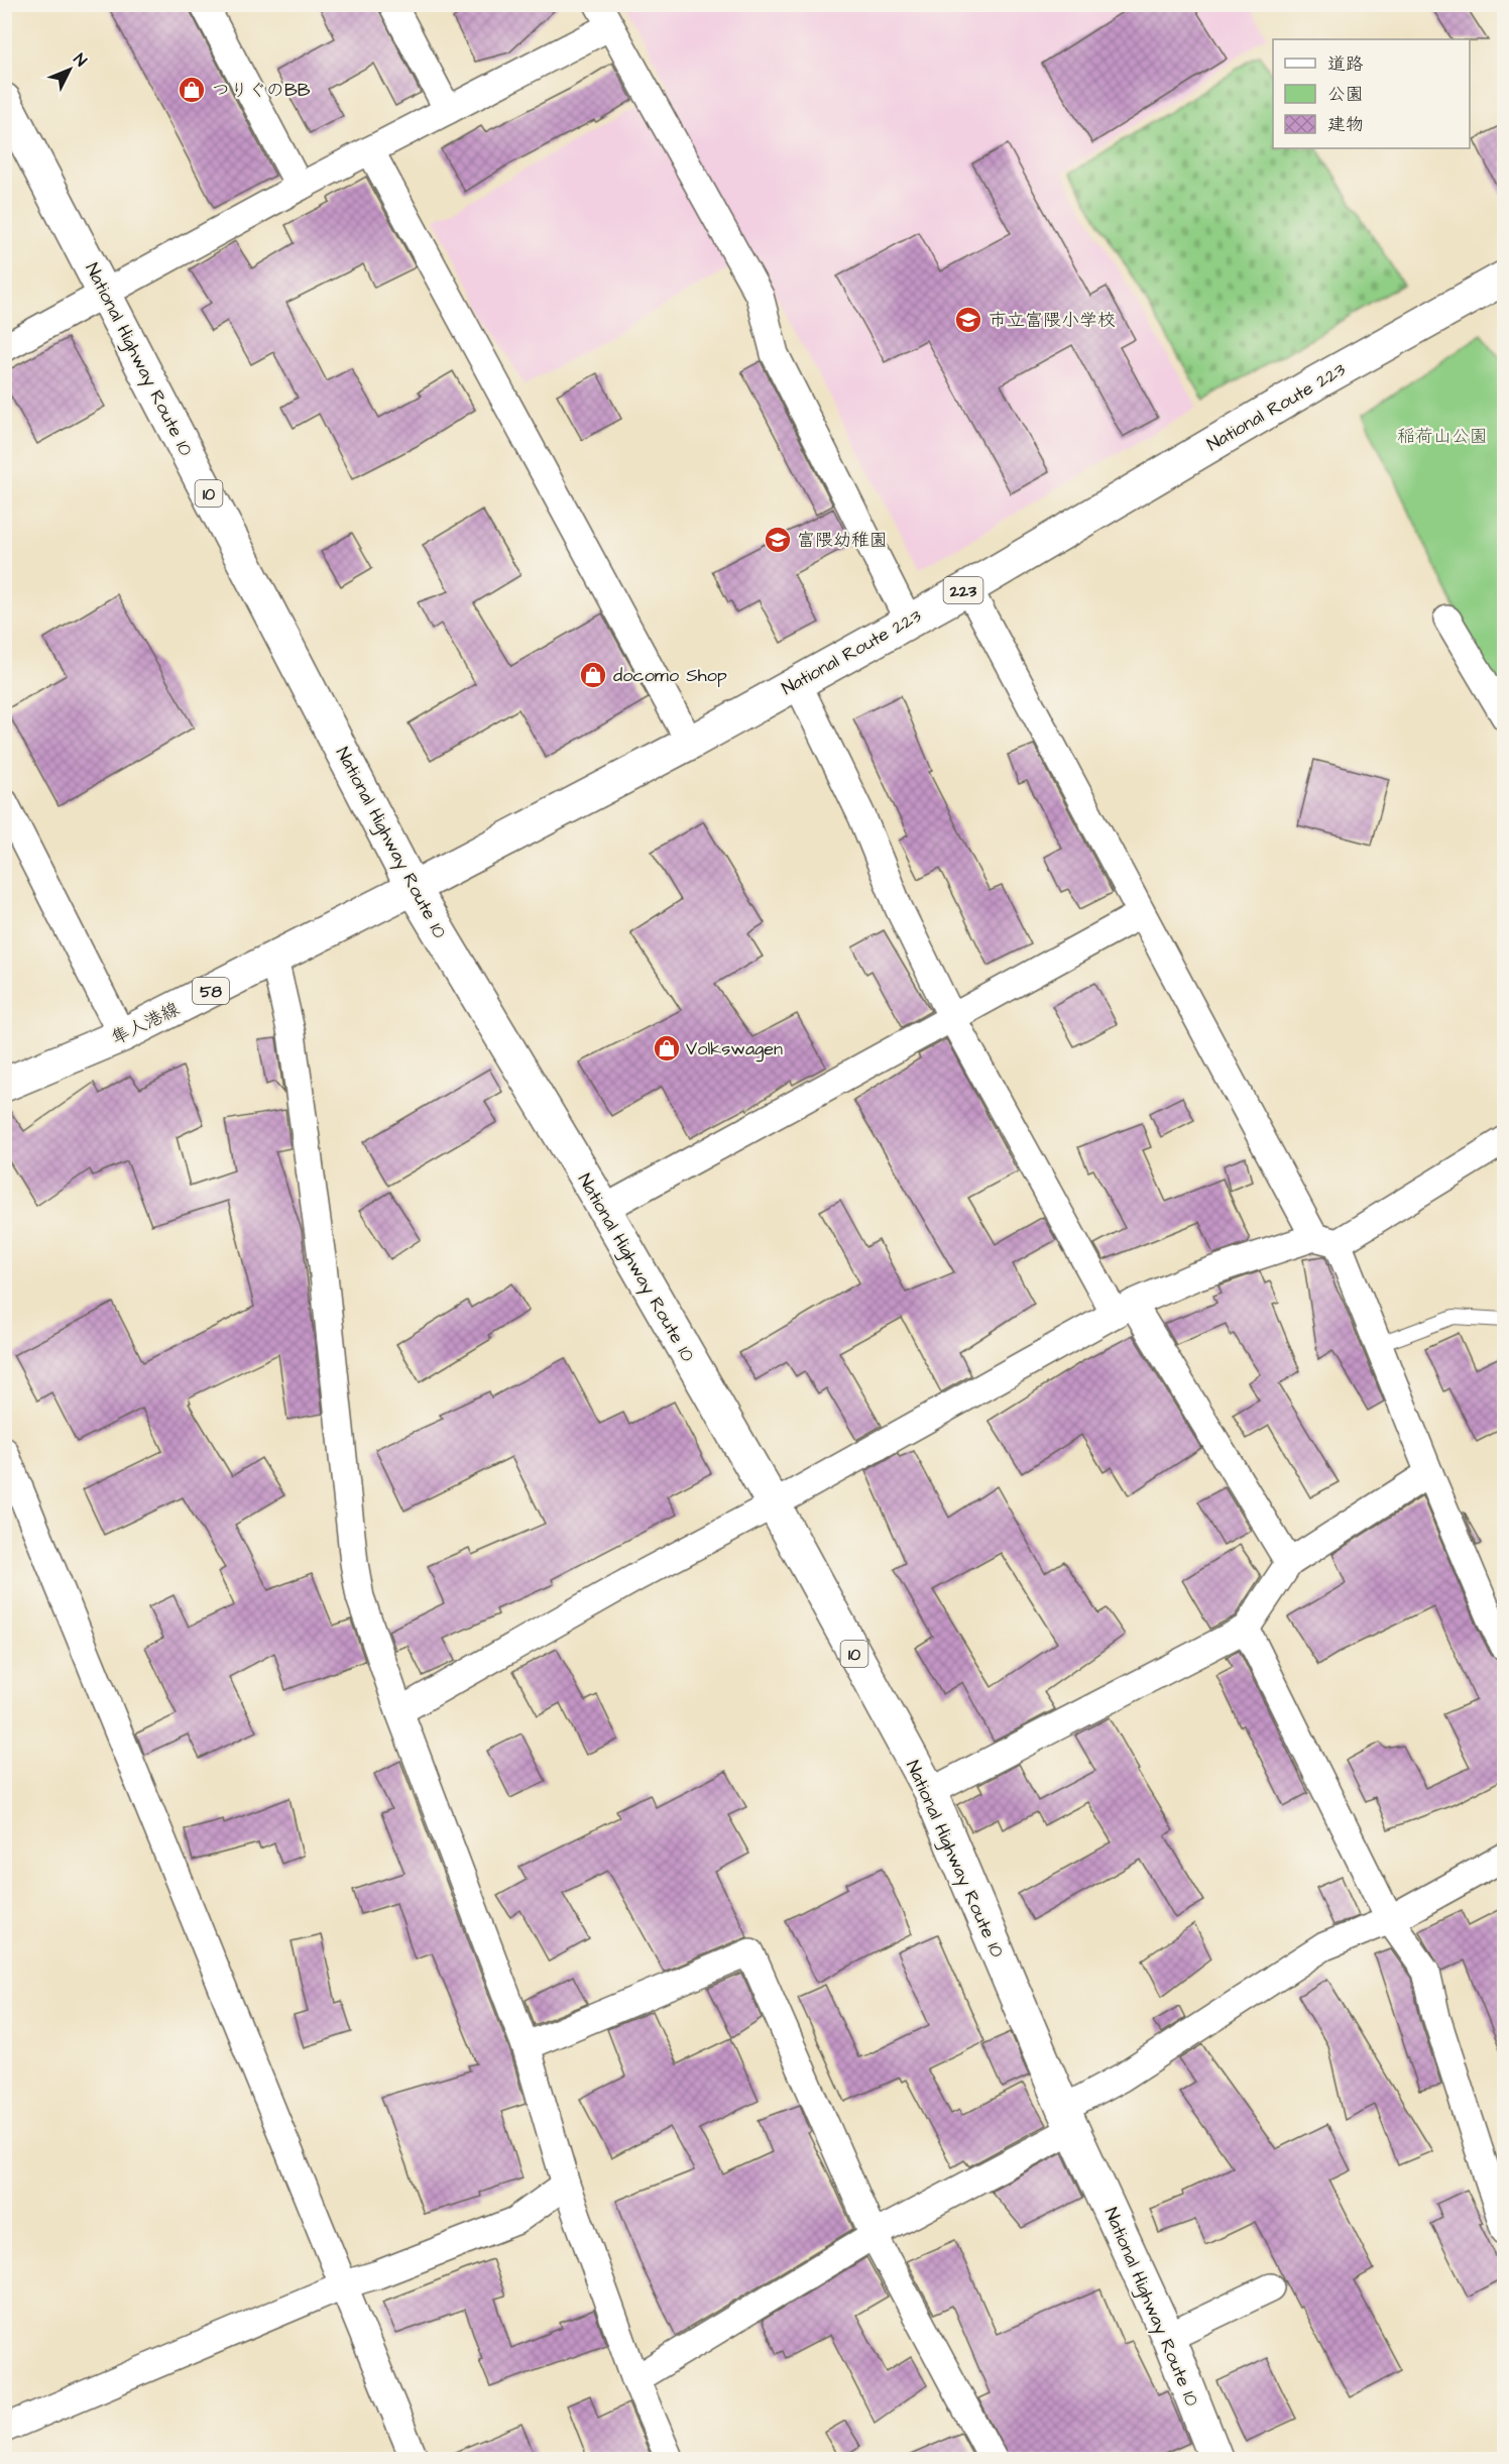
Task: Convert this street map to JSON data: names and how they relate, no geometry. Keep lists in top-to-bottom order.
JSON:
{
  "streets": {
    "main road": [
      "National Highway Route 10",
      "National Route 223",
      "10",
      "223",
      "58",
      "隼人港線"
    ]
  },
  "crossings": [
    ["National Highway Route 10", "National Route 223"],
    ["National Highway Route 10", "隼人港線"],
    ["National Route 223", "隼人港線"]
  ],
  "parks": ["稲荷山公園"],
  "places": {
    "shop": ["つりぐのBB", "docomo Shop", "Volkswagen"],
    "school or university": ["市立富隈小学校", "富隈幼稚園"]
  },
  "legend": ["道路", "公園", "建物"],
  "north": "top right"
}
